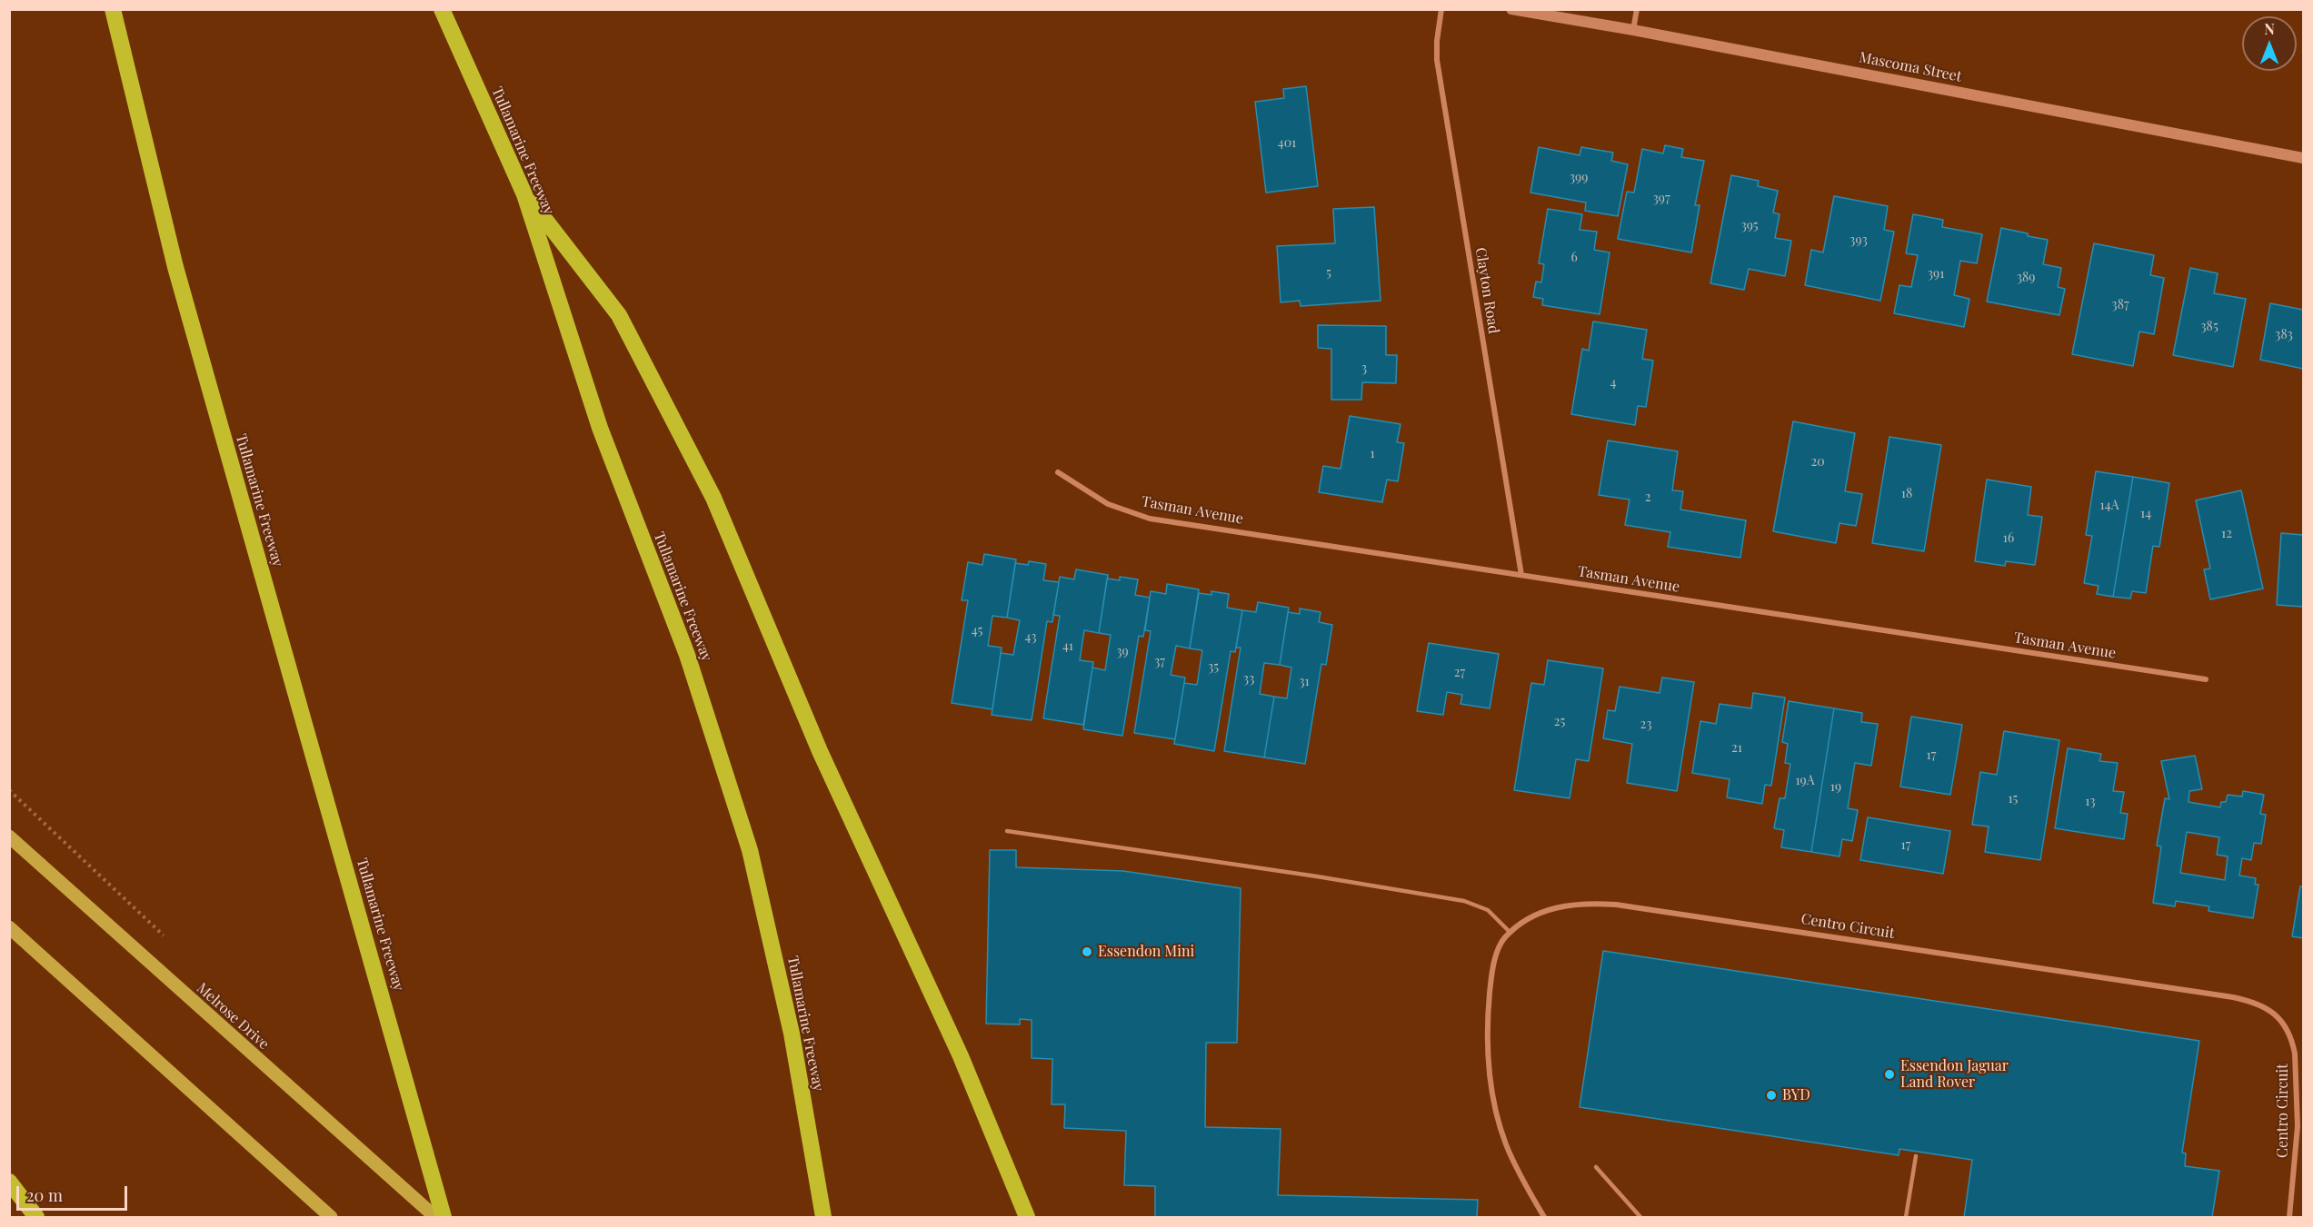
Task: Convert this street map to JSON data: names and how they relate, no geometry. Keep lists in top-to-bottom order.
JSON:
{
  "streets": {
    "highway": ["Tullamarine Freeway"],
    "main road": ["Mascoma Street", "Melrose Drive"],
    "street": ["Clayton Road", "Tasman Avenue", "Centro Circuit"]
  },
  "crossings": [
    ["Clayton Road", "Tasman Avenue"]
  ],
  "places": ["Essendon Mini", "Essendon Jaguar Land Rover", "BYD"],
  "house_numbers": [
    "401",
    "399",
    "397",
    "395",
    "393",
    "6",
    "5",
    "391",
    "389",
    "387",
    "385",
    "383",
    "3",
    "4",
    "1",
    "20",
    "18",
    "2",
    "14A",
    "14",
    "12",
    "16",
    "45",
    "43",
    "41",
    "39",
    "37",
    "35",
    "27",
    "33",
    "31",
    "25",
    "23",
    "21",
    "17",
    "19A",
    "19",
    "15",
    "13",
    "17"
  ],
  "scale_bar": "20 m",
  "north": "top"
}
